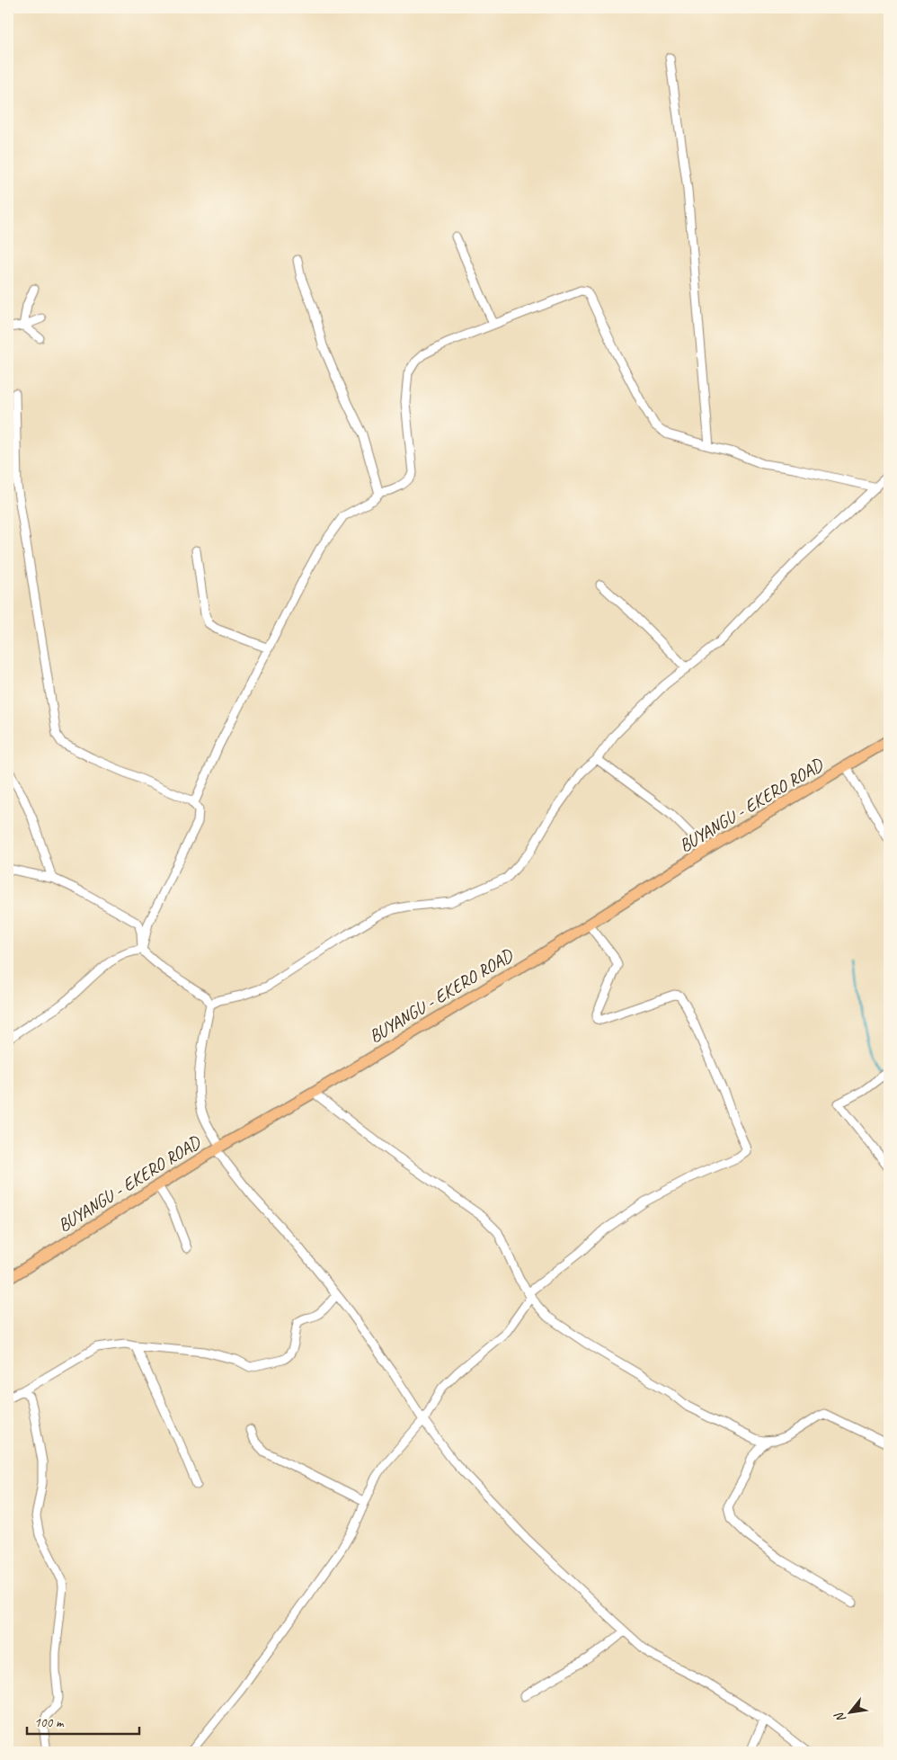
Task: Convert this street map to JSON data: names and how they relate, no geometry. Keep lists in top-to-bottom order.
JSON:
{
  "streets": {
    "main road": ["BUYANGU - EKERO ROAD"]
  },
  "scale_bar": "100 m",
  "north": "bottom left"
}
